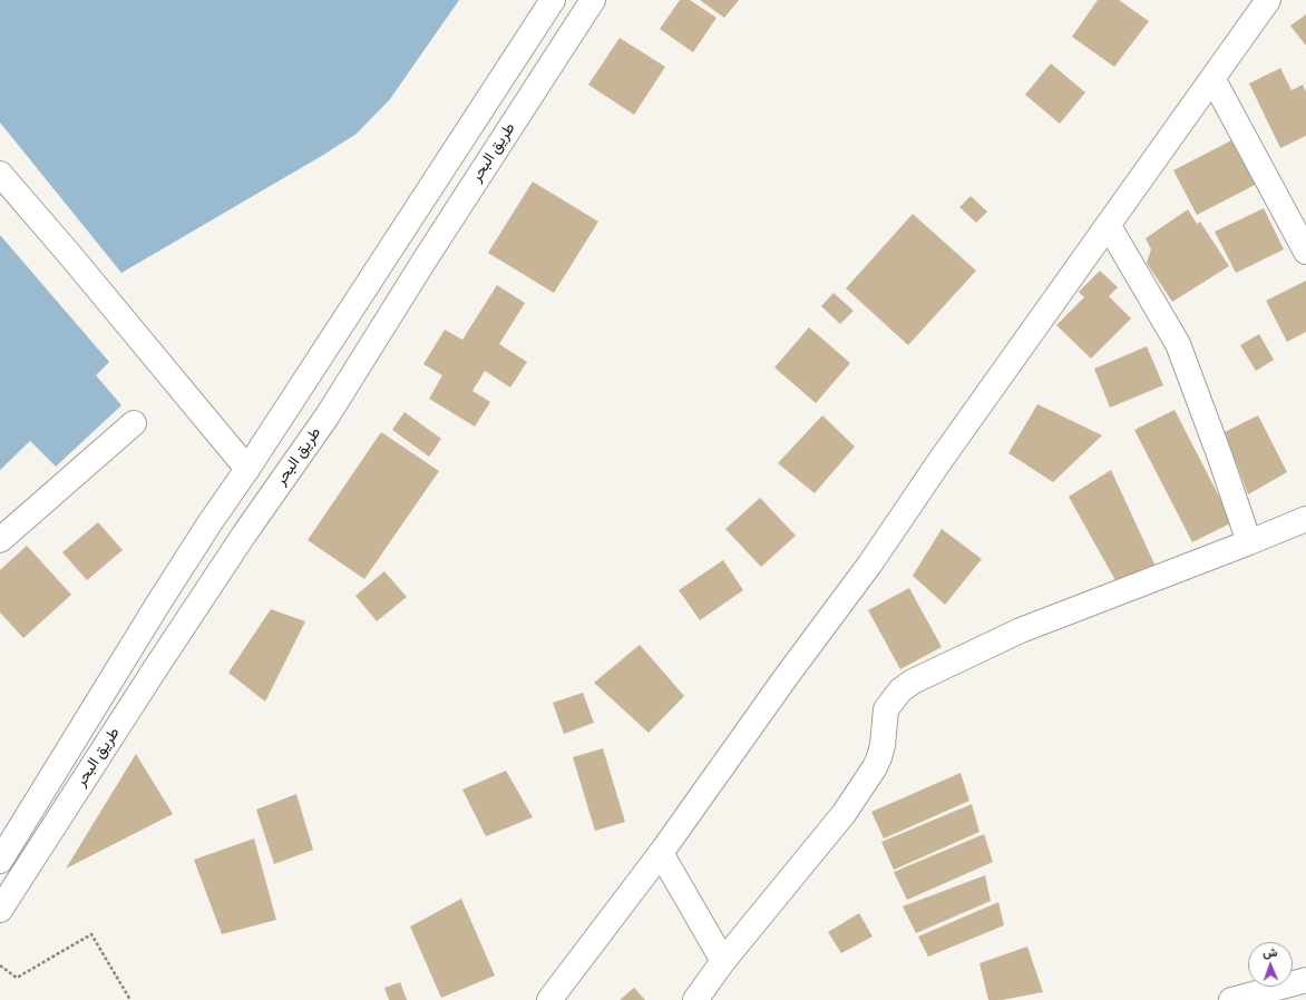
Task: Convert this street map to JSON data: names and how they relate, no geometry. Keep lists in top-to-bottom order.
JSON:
{
  "streets": {
    "main road": ["طريق البحر"]
  },
  "north": "top"
}
